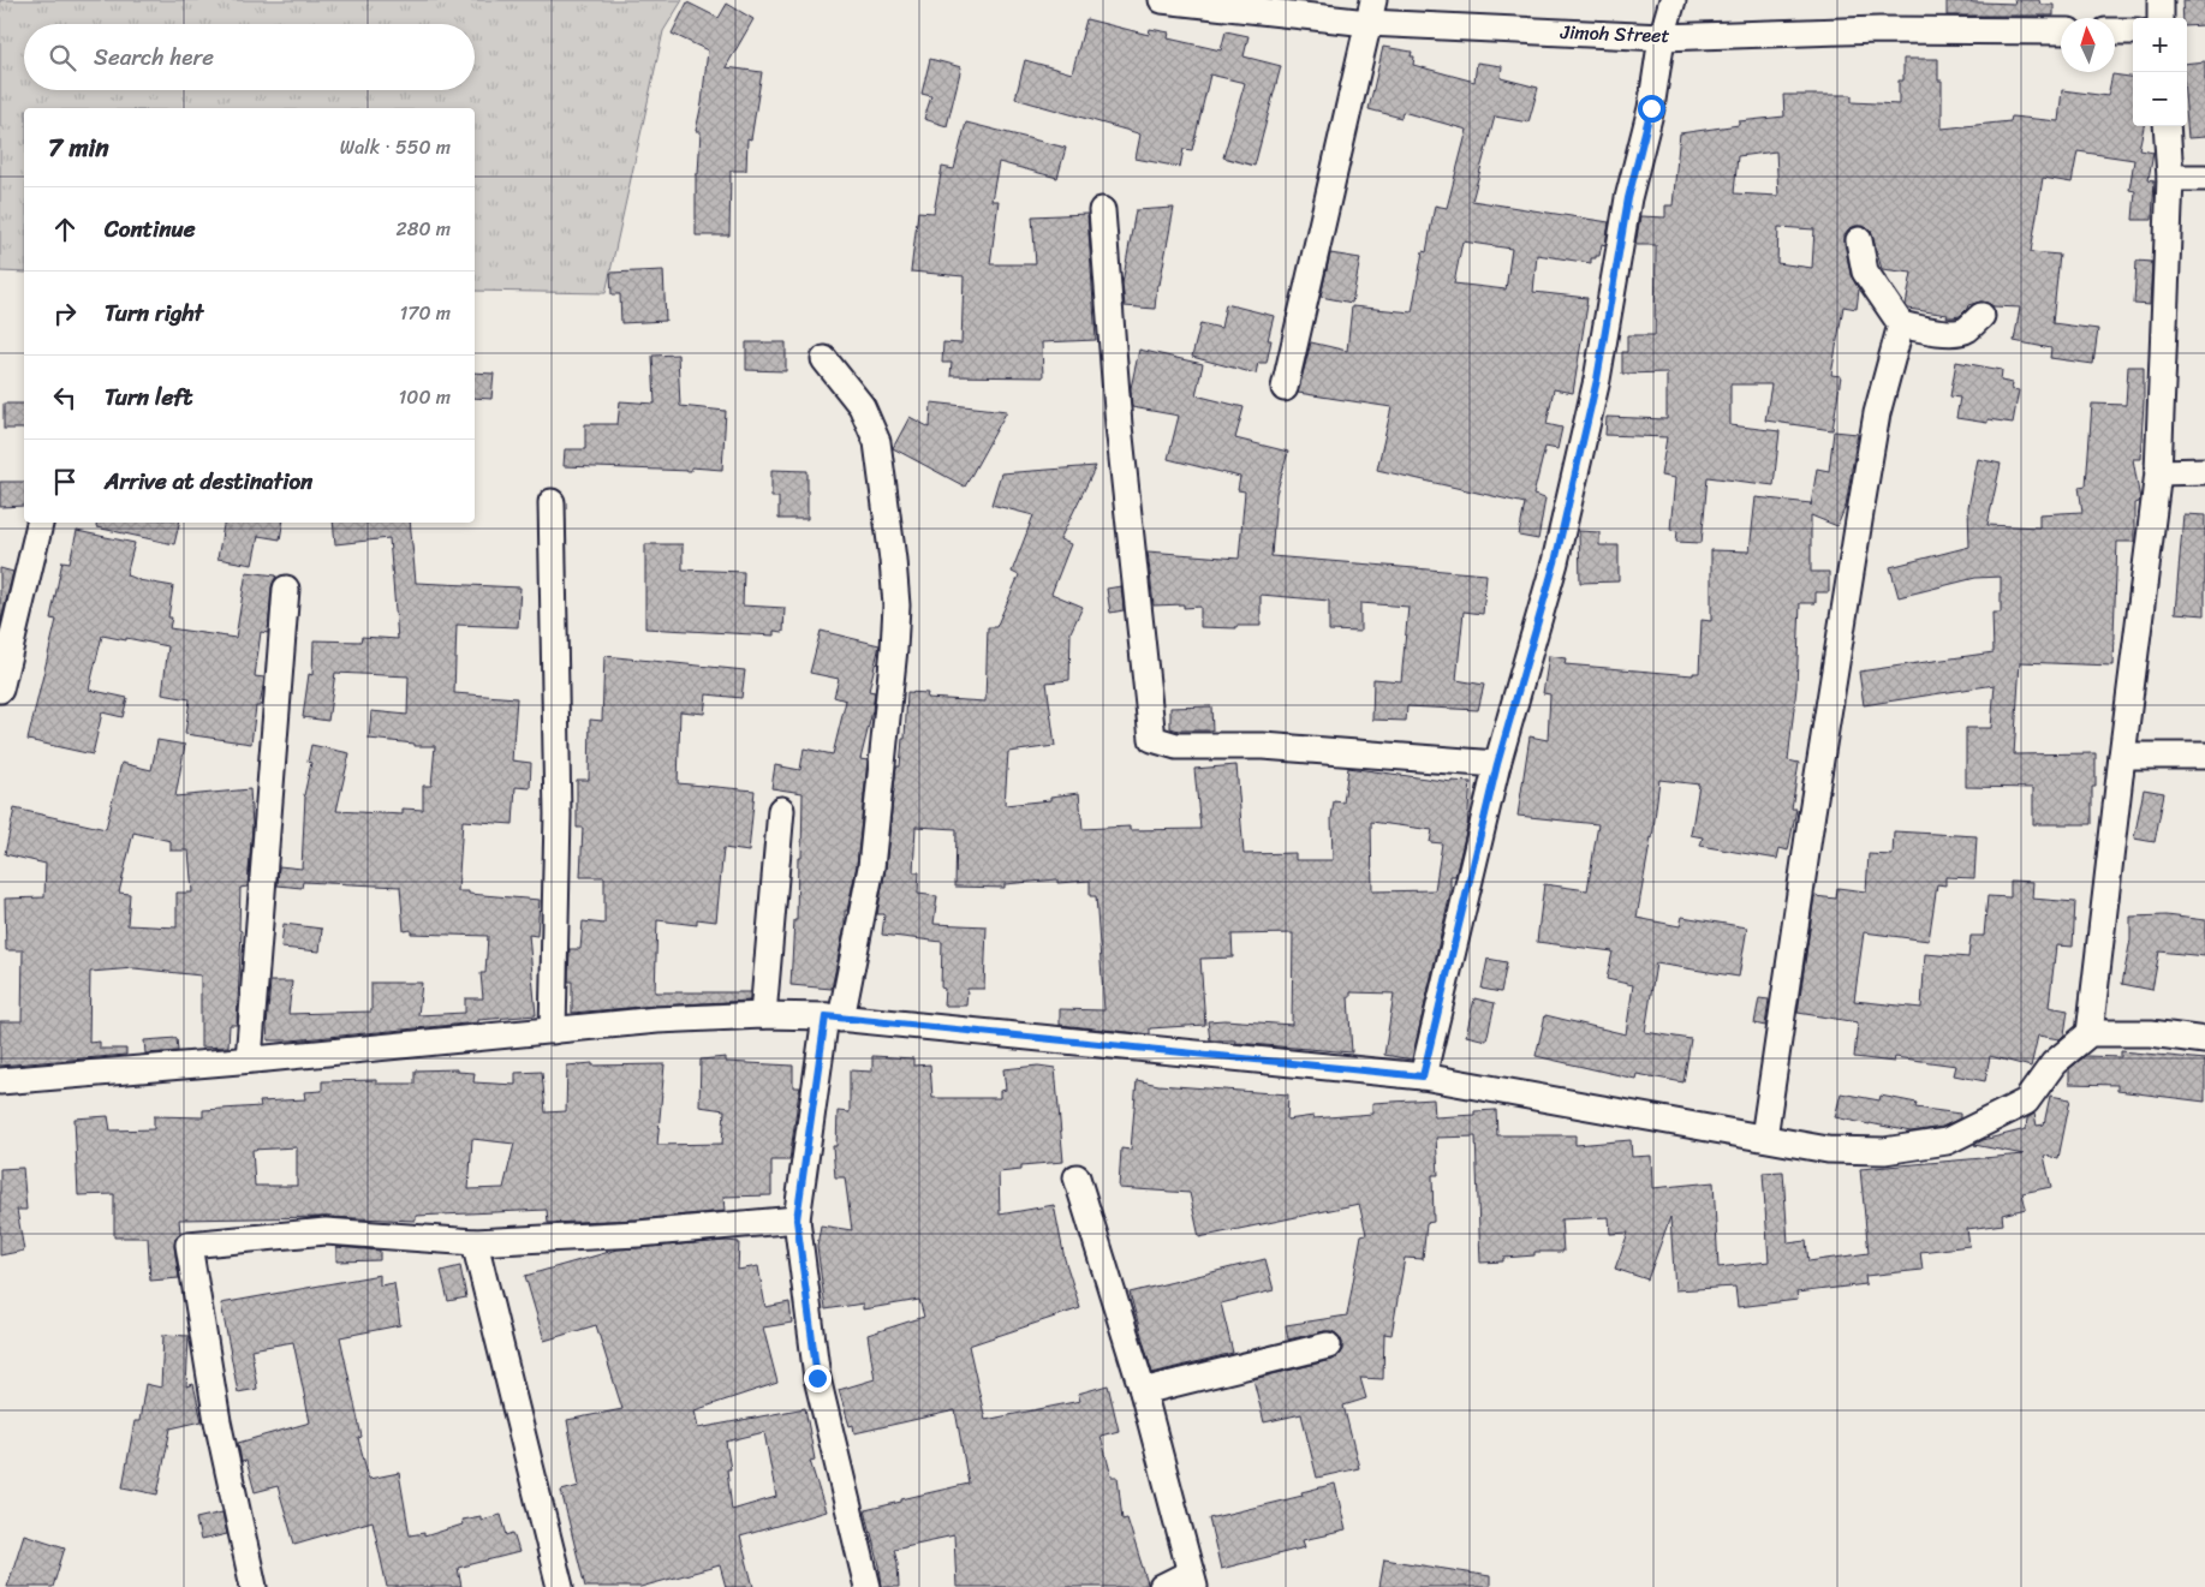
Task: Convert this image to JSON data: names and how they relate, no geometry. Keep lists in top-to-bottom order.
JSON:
{
  "streets": {
    "street": ["Jimoh Street"]
  },
  "north": "top",
  "page": {
    "map_buttons": ["+", "−"],
    "search": "Search here",
    "heading": ["7 min", "Walk · 550 m"],
    "list": [
      ["Continue", "280 m"],
      ["Turn right", "170 m"],
      ["Turn left", "100 m"],
      "Arrive at destination"
    ]
  }
}
